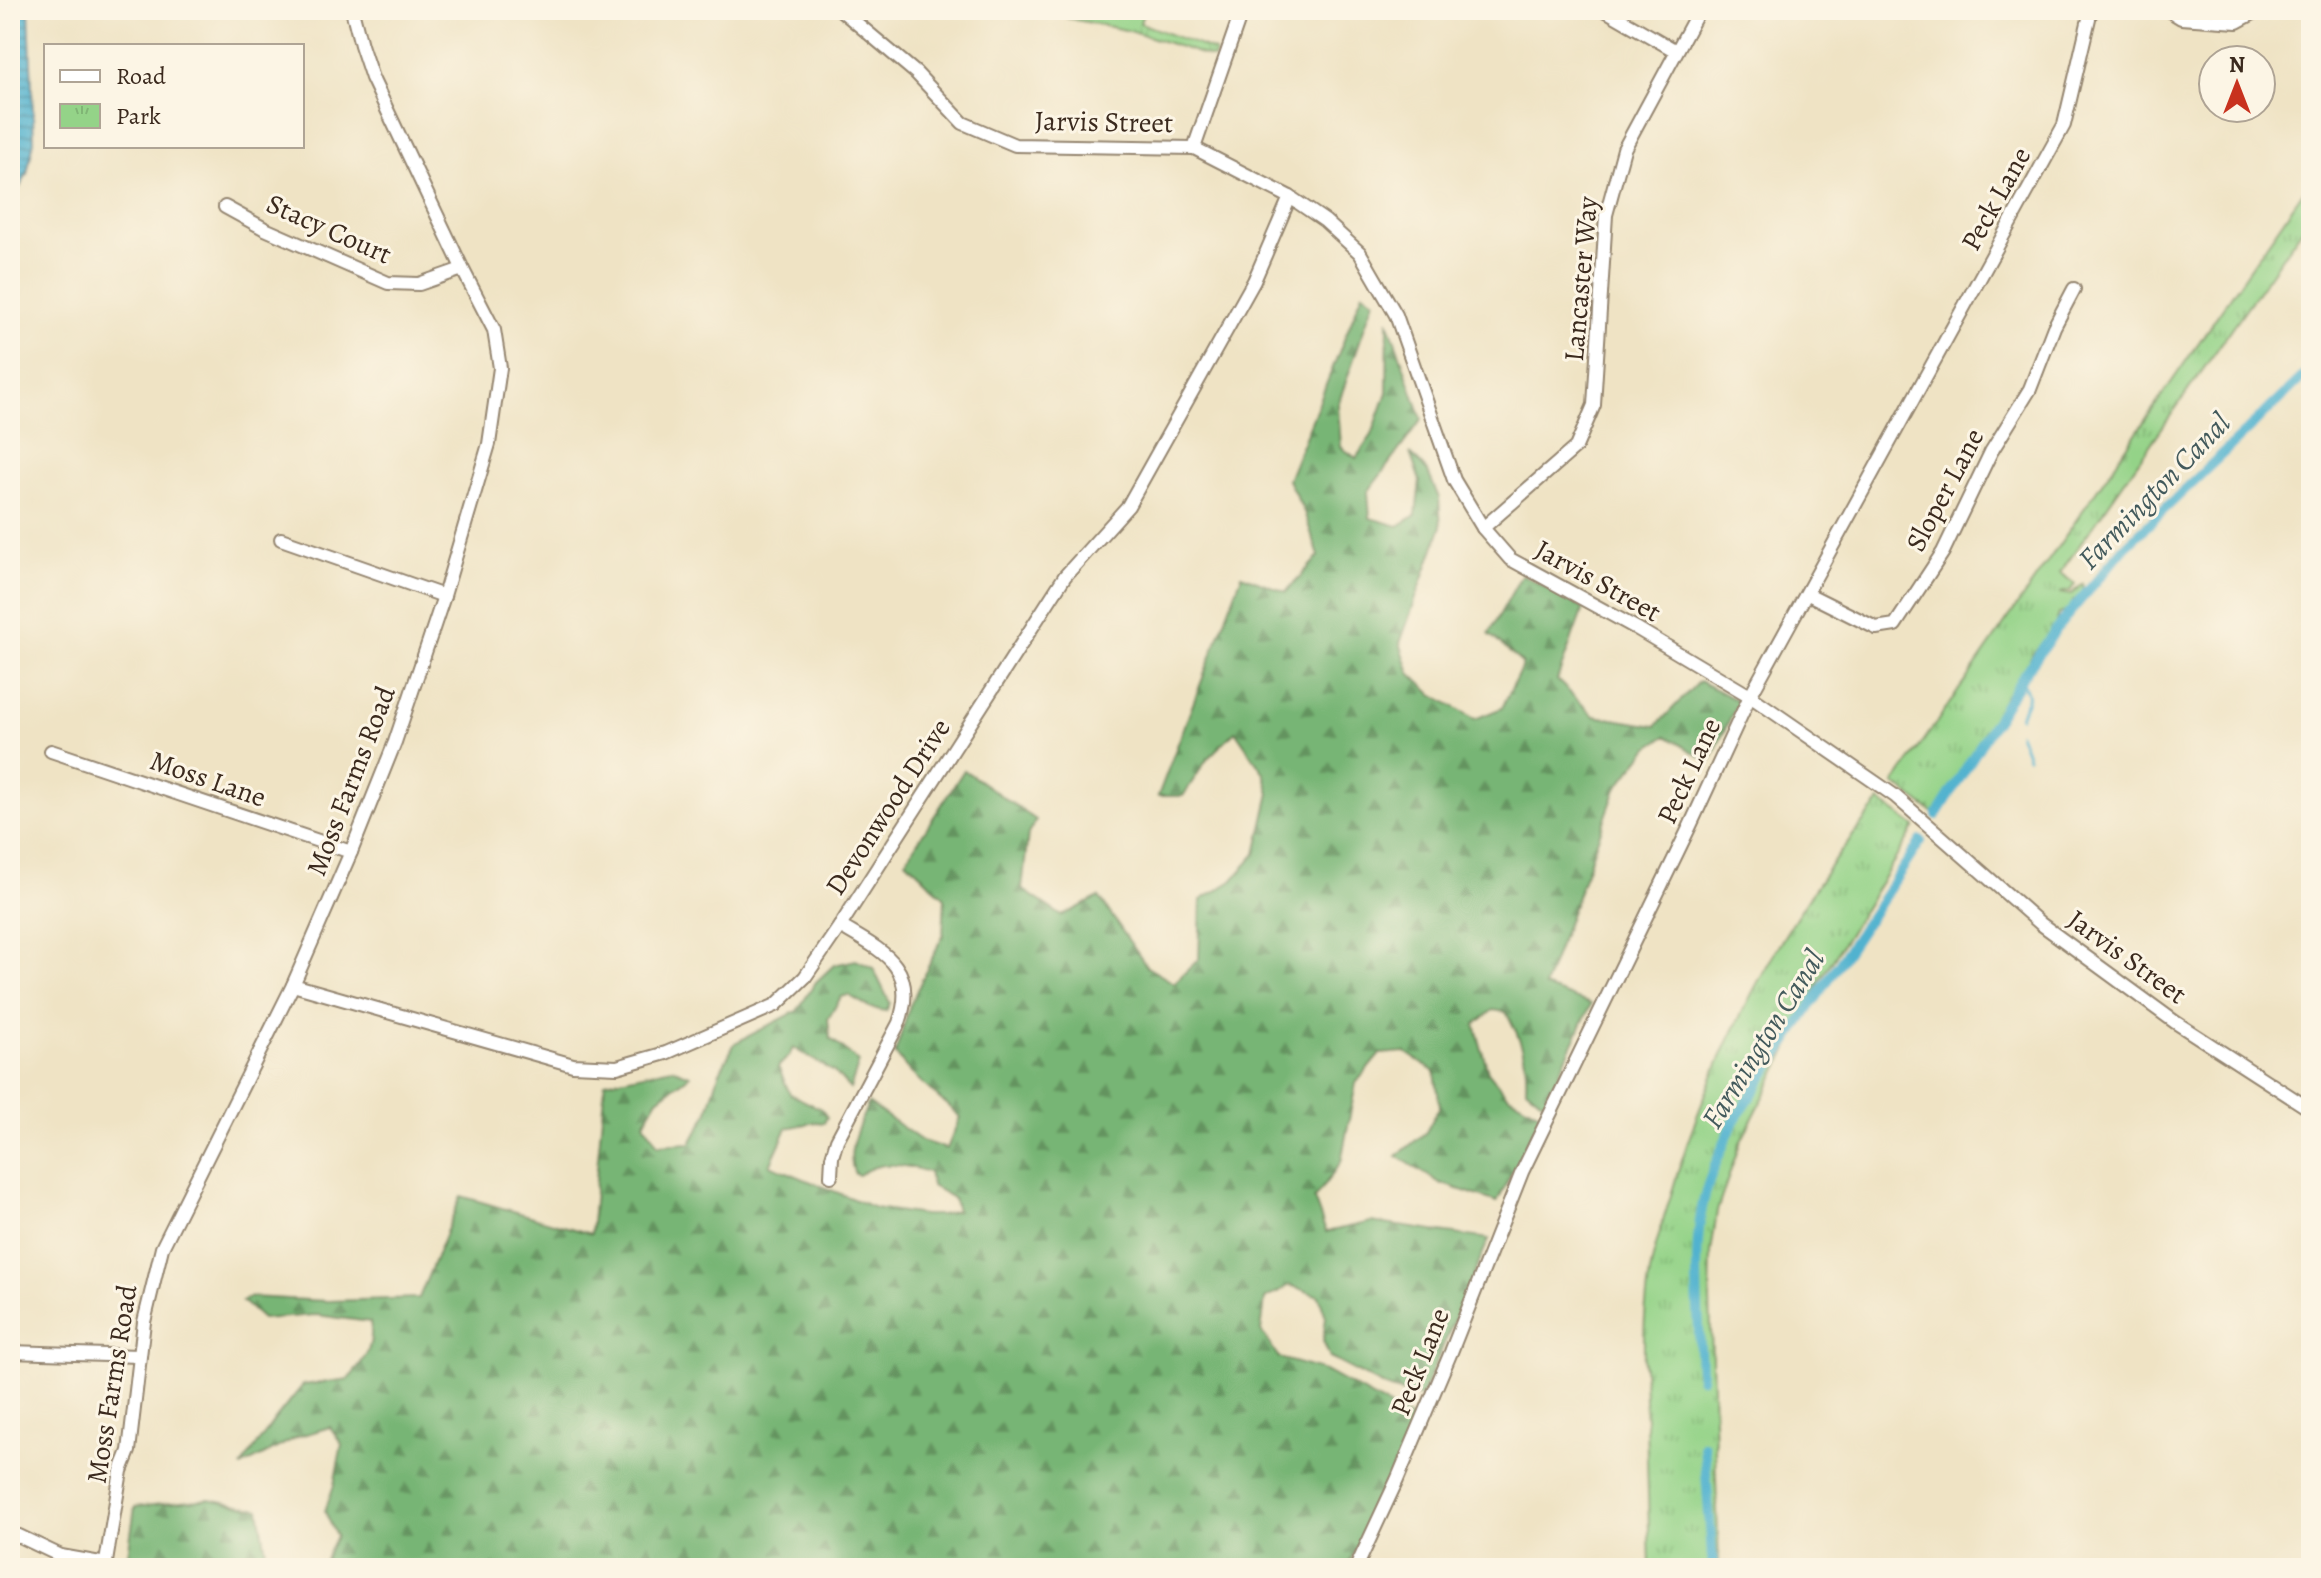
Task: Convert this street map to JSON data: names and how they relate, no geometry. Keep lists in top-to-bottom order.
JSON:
{
  "streets": {
    "street": [
      "Jarvis Street",
      "Peck Lane",
      "Stacy Court",
      "Lancaster Way",
      "Sloper Lane",
      "Moss Lane",
      "Moss Farms Road",
      "Devonwood Drive"
    ]
  },
  "crossings": [
    ["Jarvis Street", "Peck Lane"],
    ["Jarvis Street", "Lancaster Way"],
    ["Jarvis Street", "Devonwood Drive"],
    ["Peck Lane", "Sloper Lane"],
    ["Stacy Court", "Moss Farms Road"],
    ["Moss Lane", "Moss Farms Road"],
    ["Moss Farms Road", "Devonwood Drive"]
  ],
  "water": ["Farmington Canal"],
  "legend": ["Road", "Park"],
  "north": "top"
}
